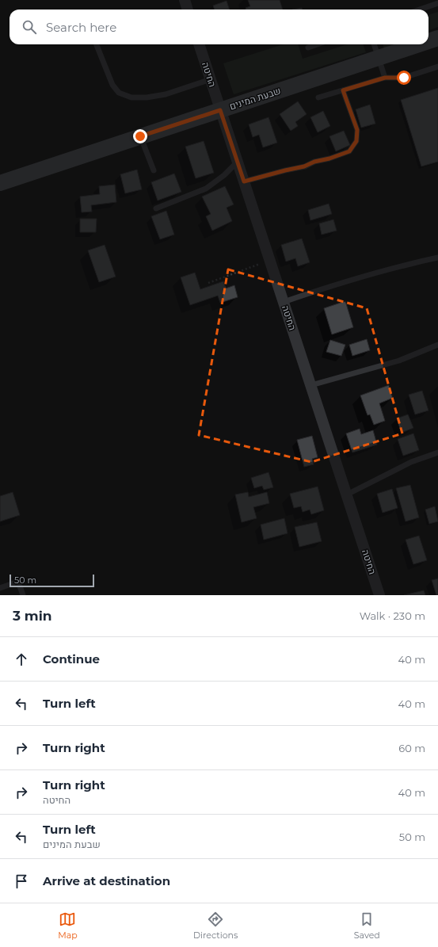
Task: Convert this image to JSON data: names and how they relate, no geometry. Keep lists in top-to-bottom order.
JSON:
{
  "streets": {
    "street": ["החיטה", "שבעת המינים"]
  },
  "crossings": [
    ["החיטה", "שבעת המינים"]
  ],
  "scale_bar": "50 m",
  "page": {
    "search": "Search here",
    "scale": "50 m",
    "heading": ["3 min", "Walk · 230 m"],
    "list": [
      ["Continue", "40 m"],
      ["Turn left", "40 m"],
      ["Turn right", "60 m"],
      ["Turn right", "החיטה", "40 m"],
      ["Turn left", "שבעת המינים", "50 m"],
      "Arrive at destination"
    ],
    "nav": ["Map", "Directions", "Saved"]
  }
}
